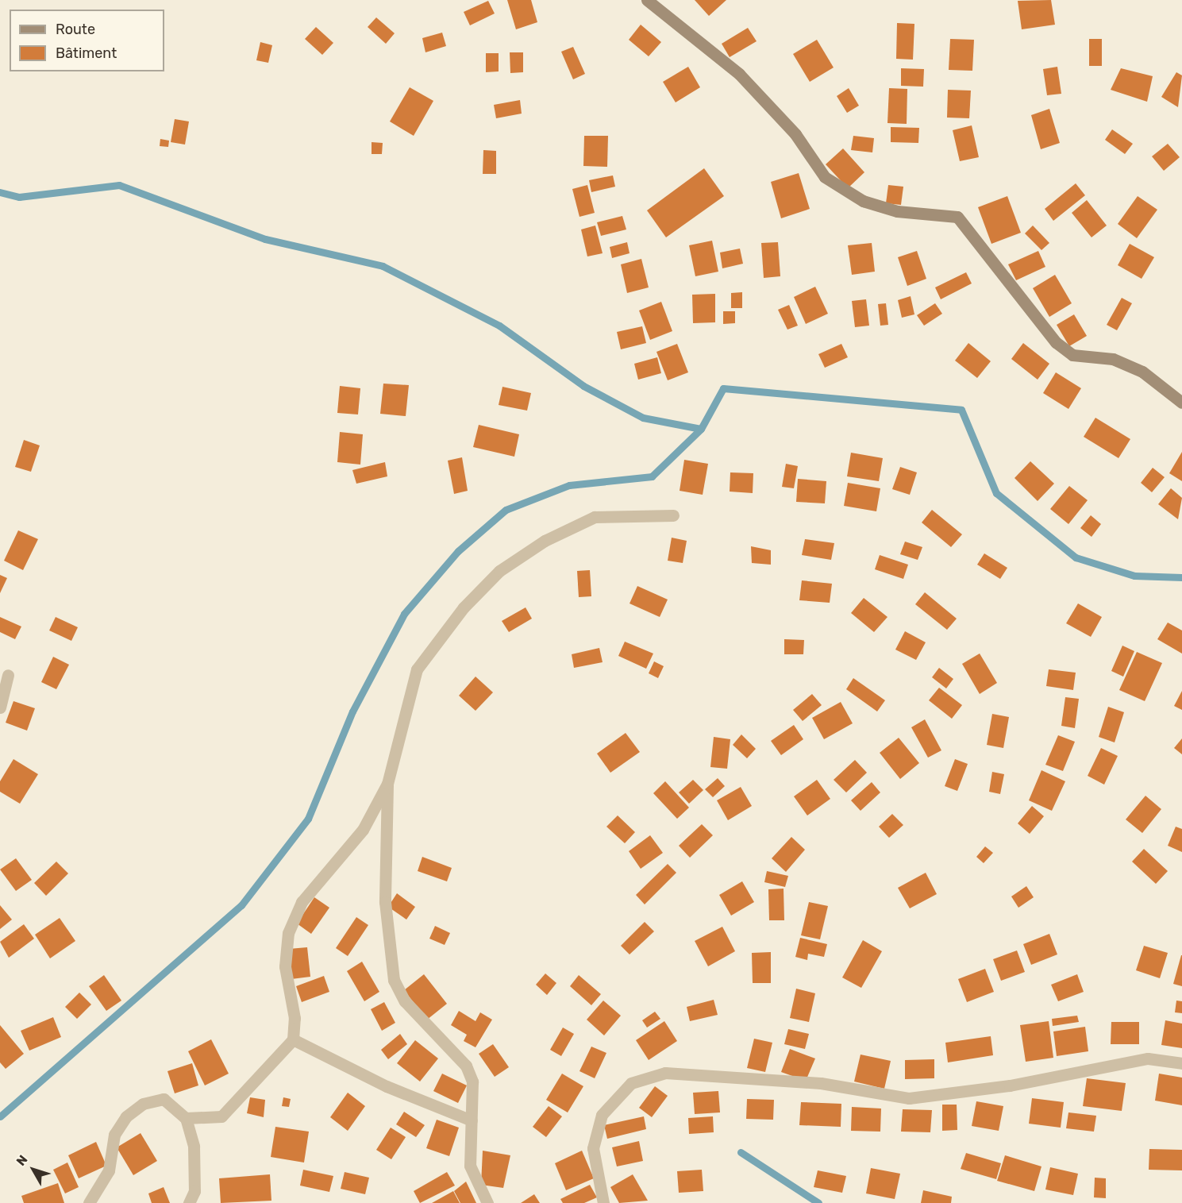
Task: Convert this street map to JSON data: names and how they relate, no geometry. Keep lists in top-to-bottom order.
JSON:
{
  "legend": ["Route", "Bâtiment"],
  "north": "top left"
}
